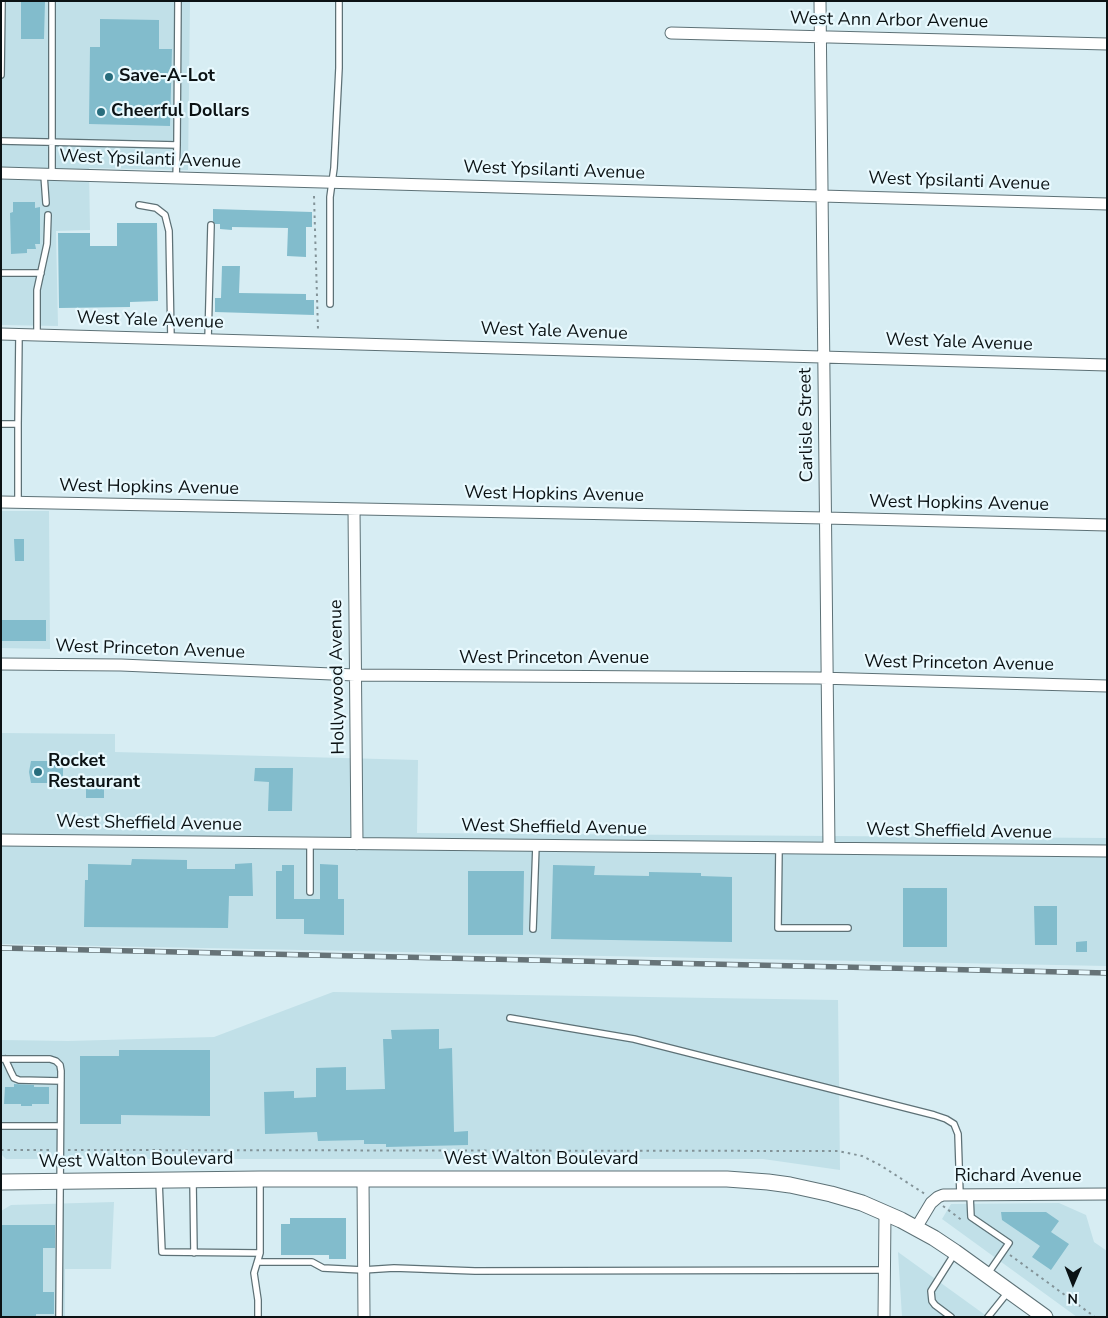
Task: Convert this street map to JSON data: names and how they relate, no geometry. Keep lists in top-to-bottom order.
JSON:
{
  "streets": {
    "main road": ["West Walton Boulevard"],
    "street": [
      "West Ann Arbor Avenue",
      "West Ypsilanti Avenue",
      "West Yale Avenue",
      "Carlisle Street",
      "West Hopkins Avenue",
      "West Princeton Avenue",
      "Hollywood Avenue",
      "West Sheffield Avenue",
      "Richard Avenue"
    ]
  },
  "crossings": [
    ["West Ann Arbor Avenue", "Carlisle Street"],
    ["West Ypsilanti Avenue", "Carlisle Street"],
    ["West Yale Avenue", "Carlisle Street"],
    ["Carlisle Street", "West Hopkins Avenue"],
    ["Carlisle Street", "West Princeton Avenue"],
    ["Carlisle Street", "West Sheffield Avenue"],
    ["West Hopkins Avenue", "Hollywood Avenue"],
    ["West Princeton Avenue", "Hollywood Avenue"],
    ["Hollywood Avenue", "West Sheffield Avenue"],
    ["West Walton Boulevard", "Richard Avenue"]
  ],
  "places": ["Save-A-Lot", "Cheerful Dollars", "Rocket Restaurant"],
  "north": "bottom"
}
